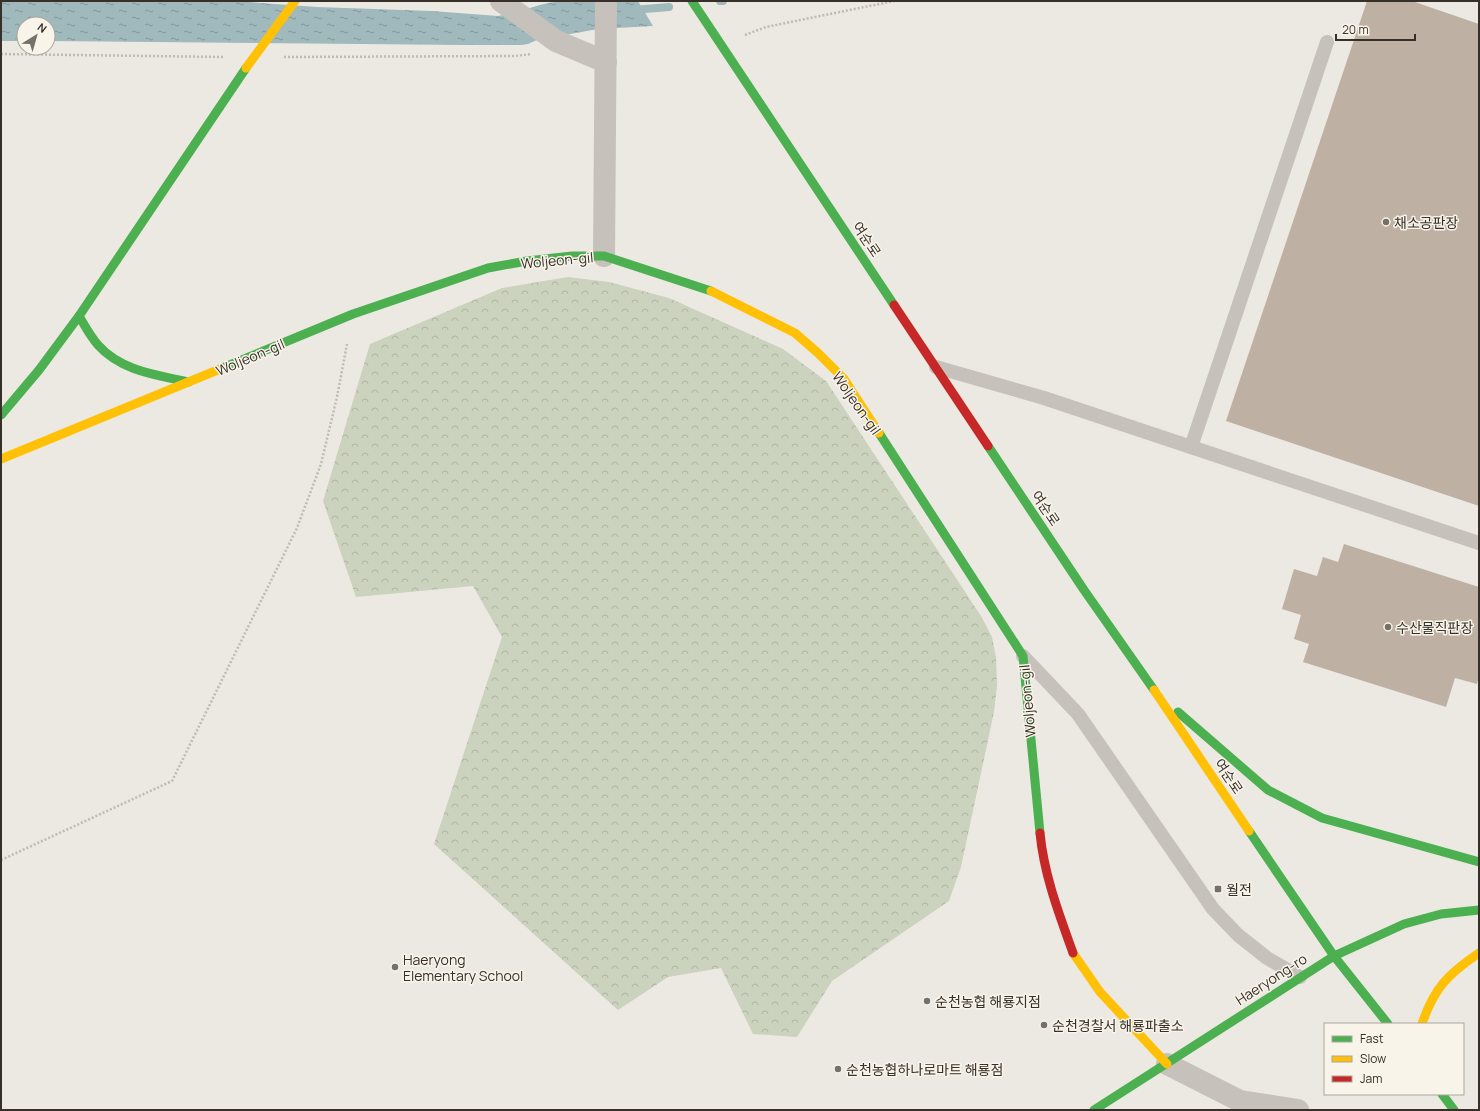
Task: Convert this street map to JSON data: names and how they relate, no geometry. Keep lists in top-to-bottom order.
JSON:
{
  "streets": {
    "street": ["여순로", "Woljeon-gil", "Haeryong-ro"]
  },
  "crossings": [
    ["여순로", "Haeryong-ro"],
    ["Woljeon-gil", "Haeryong-ro"]
  ],
  "places": {
    "other": [
      "채소공판장",
      "수산물직판장",
      "Haeryong Elementary School",
      "순천농협 해룡지점",
      "순천경찰서 해룡파출소",
      "순천농협하나로마트 해룡점"
    ],
    "transit": ["월전"]
  },
  "legend": ["Fast", "Slow", "Jam"],
  "scale_bar": "20 m",
  "north": "top right"
}
